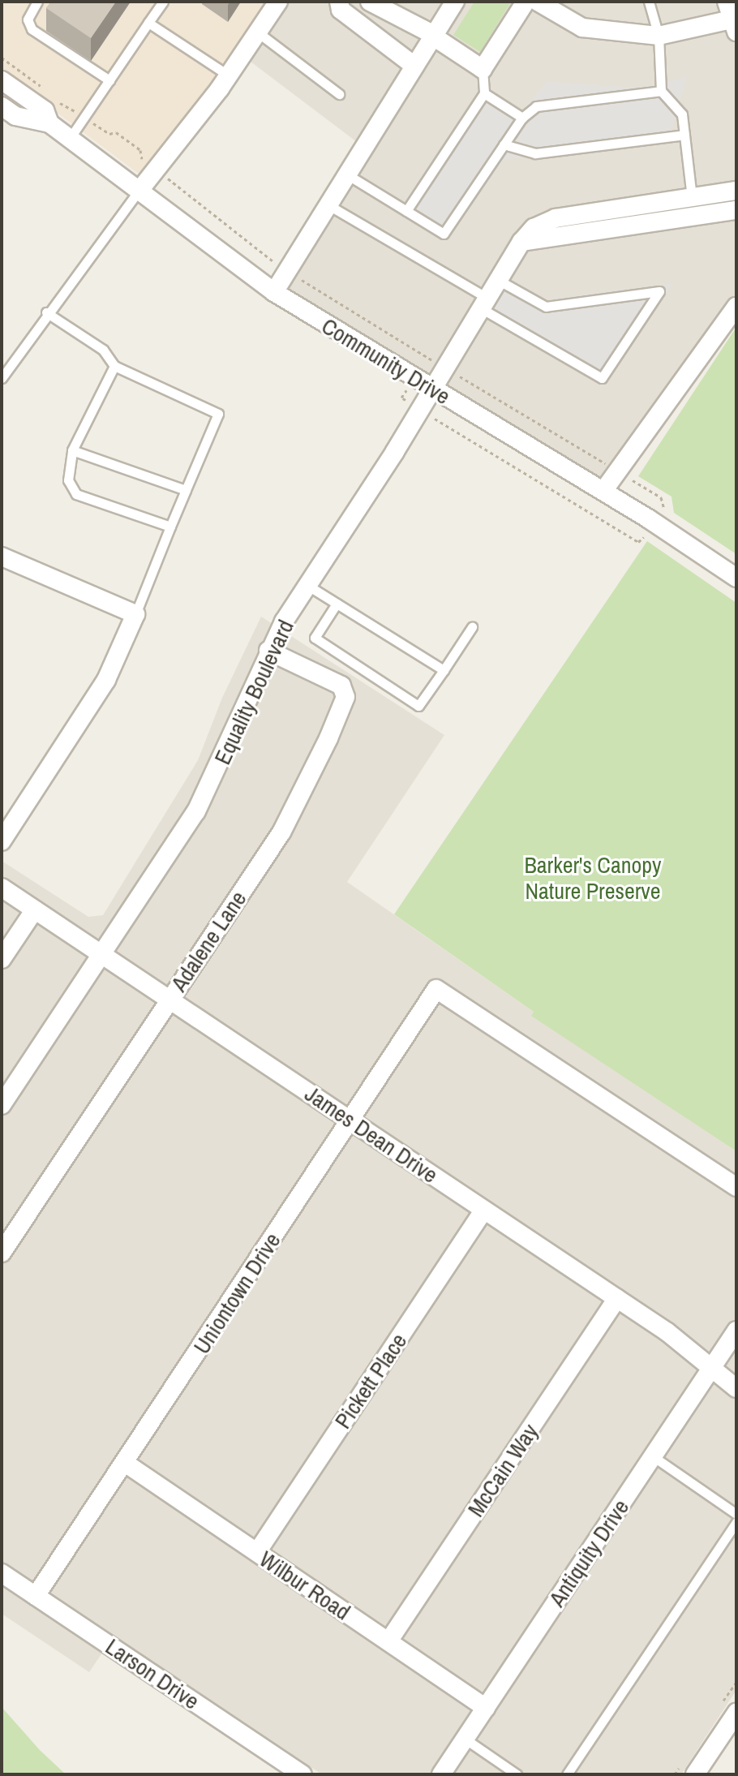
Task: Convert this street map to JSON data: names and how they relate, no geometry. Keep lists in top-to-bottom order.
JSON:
{
  "streets": {
    "street": [
      "Community Drive",
      "Equality Boulevard",
      "Adalene Lane",
      "James Dean Drive",
      "Uniontown Drive",
      "Pickett Place",
      "McCain Way",
      "Antiquity Drive",
      "Wilbur Road",
      "Larson Drive"
    ]
  },
  "crossings": [
    ["Community Drive", "Equality Boulevard"],
    ["Equality Boulevard", "Adalene Lane"],
    ["Equality Boulevard", "James Dean Drive"],
    ["Adalene Lane", "James Dean Drive"],
    ["James Dean Drive", "Uniontown Drive"],
    ["James Dean Drive", "Pickett Place"],
    ["James Dean Drive", "McCain Way"],
    ["James Dean Drive", "Antiquity Drive"],
    ["Uniontown Drive", "Wilbur Road"],
    ["Uniontown Drive", "Larson Drive"],
    ["Pickett Place", "Wilbur Road"],
    ["McCain Way", "Wilbur Road"],
    ["Antiquity Drive", "Wilbur Road"]
  ],
  "parks": ["Barker's Canopy Nature Preserve"]
}
